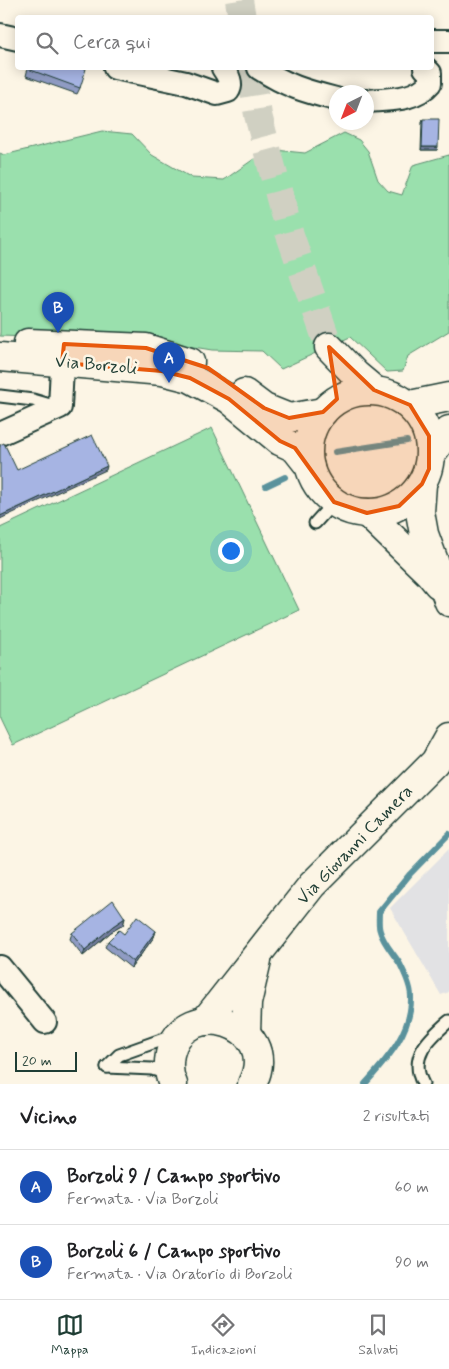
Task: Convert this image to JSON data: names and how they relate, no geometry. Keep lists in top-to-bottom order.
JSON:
{
  "streets": {
    "main road": ["Via Borzoli", "Via Giovanni Camera"]
  },
  "scale_bar": "20 m",
  "north": "bottom left",
  "page": {
    "search": "Cerca qui",
    "pins": ["B", "A"],
    "scale": "20 m",
    "heading": ["Vicino", "2 risultati"],
    "list": [
      {
        "mark": "A",
        "name": "Borzoli 9 / Campo sportivo",
        "note": "Fermata · Via Borzoli",
        "value": "60 m"
      },
      {
        "mark": "B",
        "name": "Borzoli 6 / Campo sportivo",
        "note": "Fermata · Via Oratorio di Borzoli",
        "value": "90 m"
      }
    ],
    "nav": ["Mappa", "Indicazioni", "Salvati"]
  }
}
